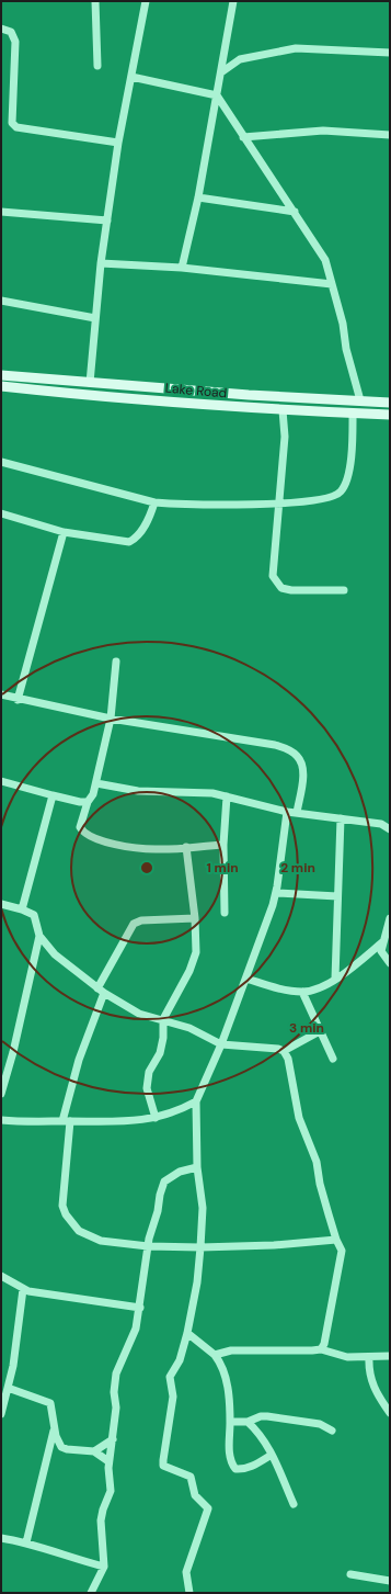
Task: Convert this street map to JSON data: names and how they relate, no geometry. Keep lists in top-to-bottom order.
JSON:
{
  "streets": {
    "main road": ["Lake Road"]
  },
  "rings": ["1 min", "2 min", "3 min"]
}
